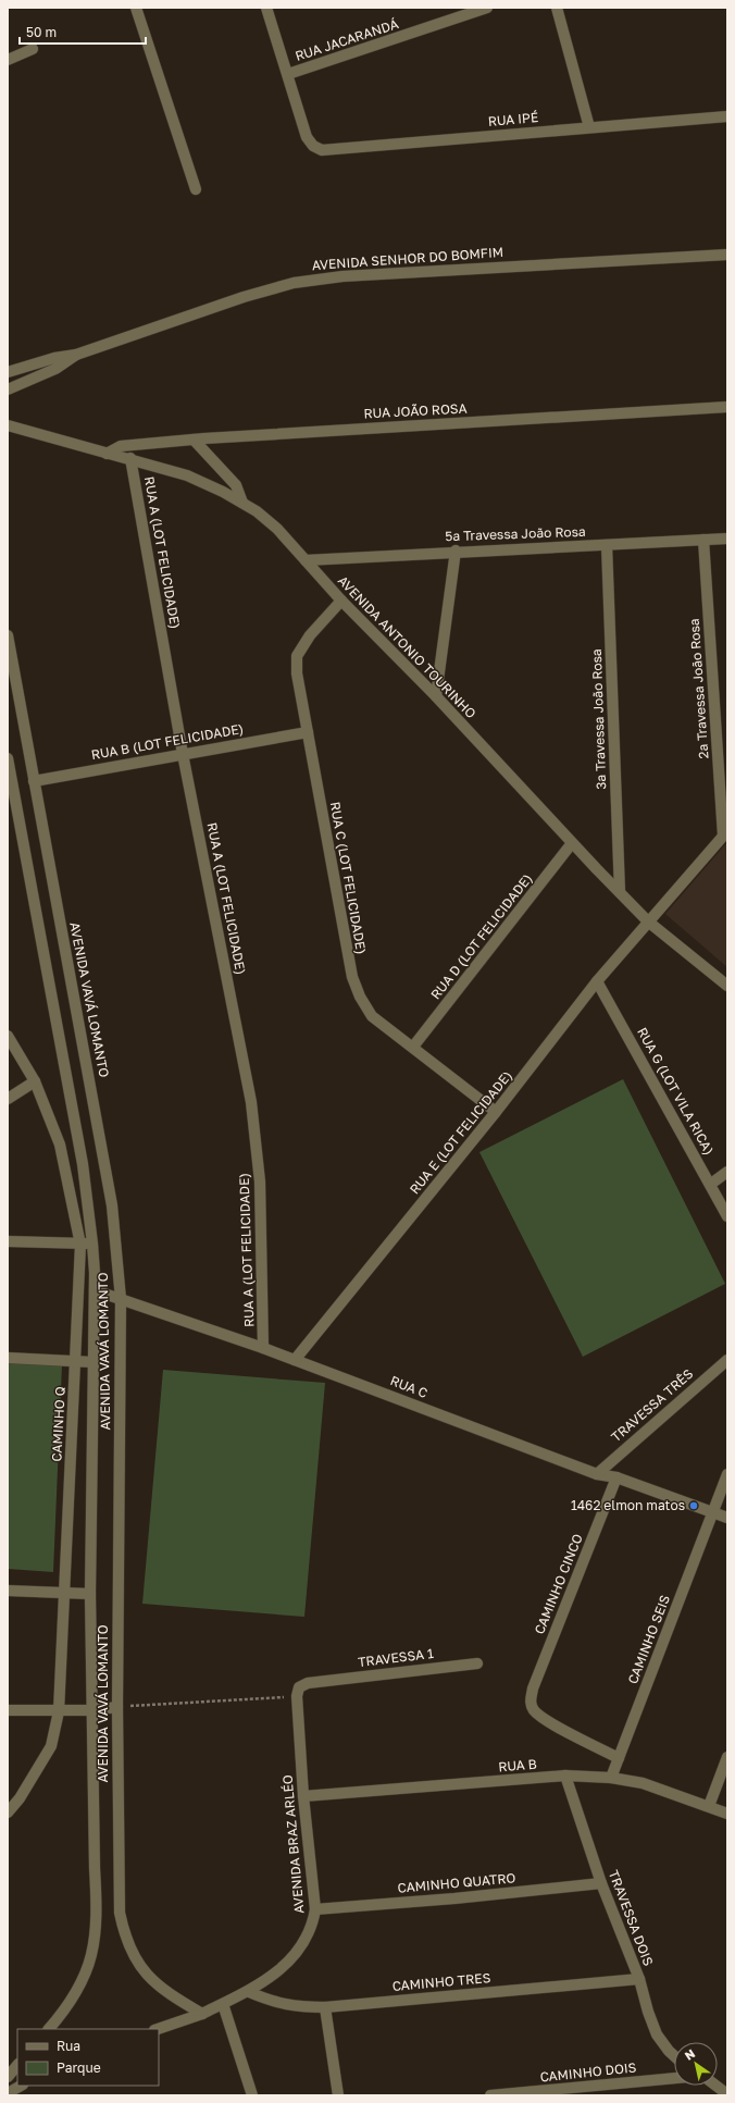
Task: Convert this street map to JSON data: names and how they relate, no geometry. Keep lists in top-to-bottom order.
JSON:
{
  "streets": {
    "street": [
      "RUA JACARANDÁ",
      "RUA IPÉ",
      "AVENIDA SENHOR DO BOMFIM",
      "RUA JOÃO ROSA",
      "5ª Travessa João Rosa",
      "RUA A (LOT FELICIDADE)",
      "AVENIDA ANTONIO TOURINHO",
      "2ª Travessa João Rosa",
      "3ª Travessa João Rosa",
      "RUA B (LOT FELICIDADE)",
      "RUA C (LOT FELICIDADE)",
      "RUA D (LOT FELICIDADE)",
      "AVENIDA VAVÁ LOMANTO",
      "RUA G (LOT VILA RICA)",
      "RUA E (LOT FELICIDADE)",
      "RUA C",
      "TRAVESSA TRÊS",
      "CAMINHO Q",
      "CAMINHO CINCO",
      "CAMINHO SEIS",
      "TRAVESSA 1",
      "RUA B",
      "AVENIDA BRAZ ARLÉO",
      "CAMINHO QUATRO",
      "TRAVESSA DOIS",
      "CAMINHO TRES",
      "CAMINHO DOIS"
    ]
  },
  "crossings": [
    ["RUA JACARANDÁ", "RUA IPÉ"],
    ["RUA JOÃO ROSA", "AVENIDA ANTONIO TOURINHO"],
    ["5ª Travessa João Rosa", "AVENIDA ANTONIO TOURINHO"],
    ["5ª Travessa João Rosa", "2ª Travessa João Rosa"],
    ["5ª Travessa João Rosa", "3ª Travessa João Rosa"],
    ["RUA A (LOT FELICIDADE)", "AVENIDA ANTONIO TOURINHO"],
    ["RUA A (LOT FELICIDADE)", "RUA B (LOT FELICIDADE)"],
    ["RUA A (LOT FELICIDADE)", "RUA C"],
    ["AVENIDA ANTONIO TOURINHO", "3ª Travessa João Rosa"],
    ["AVENIDA ANTONIO TOURINHO", "RUA C (LOT FELICIDADE)"],
    ["AVENIDA ANTONIO TOURINHO", "RUA D (LOT FELICIDADE)"],
    ["AVENIDA ANTONIO TOURINHO", "RUA E (LOT FELICIDADE)"],
    ["2ª Travessa João Rosa", "RUA E (LOT FELICIDADE)"],
    ["RUA B (LOT FELICIDADE)", "RUA C (LOT FELICIDADE)"],
    ["RUA B (LOT FELICIDADE)", "AVENIDA VAVÁ LOMANTO"],
    ["RUA C (LOT FELICIDADE)", "RUA D (LOT FELICIDADE)"],
    ["RUA C (LOT FELICIDADE)", "RUA E (LOT FELICIDADE)"],
    ["AVENIDA VAVÁ LOMANTO", "RUA C"],
    ["AVENIDA VAVÁ LOMANTO", "AVENIDA BRAZ ARLÉO"],
    ["RUA G (LOT VILA RICA)", "RUA E (LOT FELICIDADE)"],
    ["RUA E (LOT FELICIDADE)", "RUA C"],
    ["RUA C", "TRAVESSA TRÊS"],
    ["RUA C", "CAMINHO CINCO"],
    ["RUA C", "CAMINHO SEIS"],
    ["CAMINHO CINCO", "CAMINHO SEIS"],
    ["CAMINHO SEIS", "RUA B"],
    ["TRAVESSA 1", "AVENIDA BRAZ ARLÉO"],
    ["RUA B", "AVENIDA BRAZ ARLÉO"],
    ["RUA B", "TRAVESSA DOIS"],
    ["AVENIDA BRAZ ARLÉO", "CAMINHO QUATRO"],
    ["AVENIDA BRAZ ARLÉO", "CAMINHO TRES"],
    ["CAMINHO QUATRO", "TRAVESSA DOIS"],
    ["TRAVESSA DOIS", "CAMINHO TRES"]
  ],
  "places": ["1462 elmon matos"],
  "legend": ["Rua", "Parque"],
  "scale_bar": "50 m",
  "north": "top left"
}
